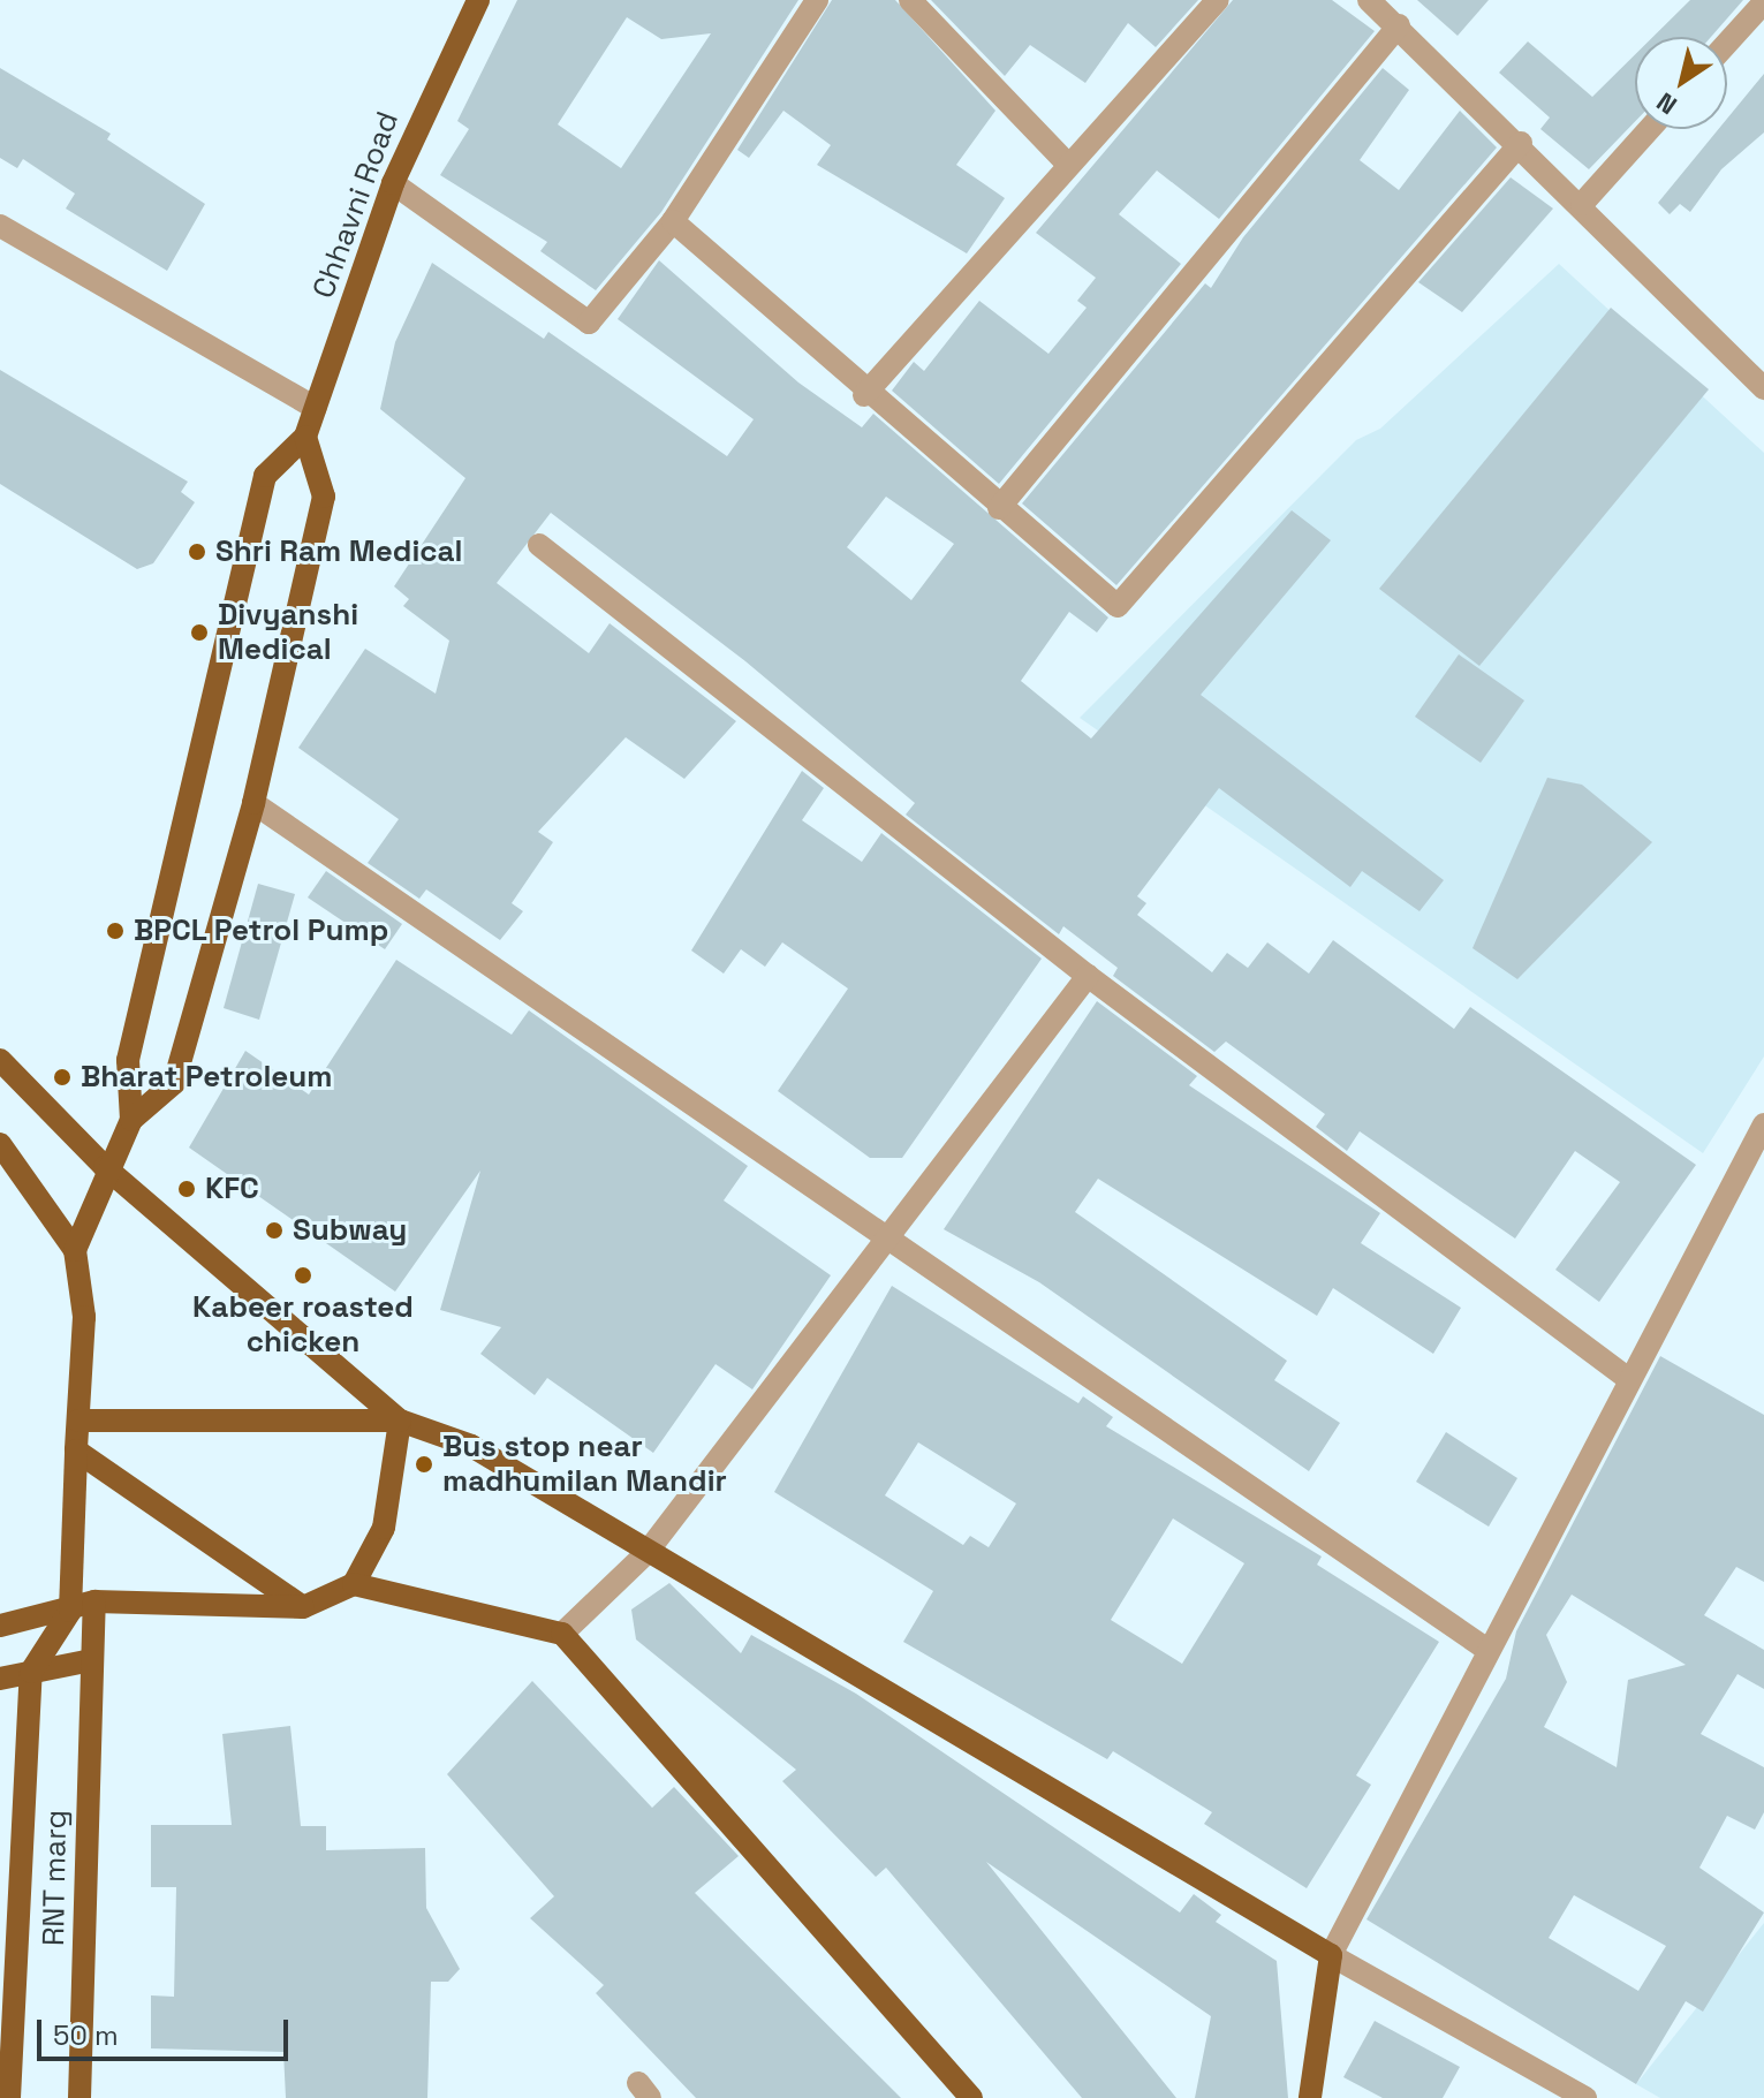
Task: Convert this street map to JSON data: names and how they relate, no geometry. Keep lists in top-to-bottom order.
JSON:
{
  "streets": {
    "main road": ["Chhavni Road", "RNT marg"]
  },
  "places": [
    "Shri Ram Medical",
    "Divyanshi Medical",
    "BPCL Petrol Pump",
    "Bharat Petroleum",
    "KFC",
    "Subway",
    "Kabeer roasted chicken",
    "Bus stop near madhumilan Mandir"
  ],
  "scale_bar": "50 m",
  "north": "bottom left"
}
